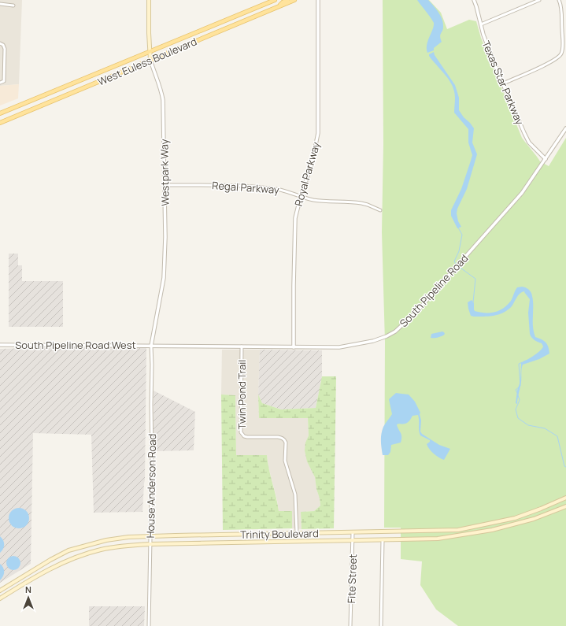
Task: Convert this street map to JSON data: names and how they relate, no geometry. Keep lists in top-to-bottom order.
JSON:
{
  "streets": {
    "main road": ["West Euless Boulevard", "Westpark Way", "Trinity Boulevard"],
    "street": [
      "Texas Star Parkway",
      "Royal Parkway",
      "Regal Parkway",
      "South Pipeline Road",
      "South Pipeline Road West",
      "Twin Pond Trail",
      "House Anderson Road",
      "Fite Street"
    ]
  },
  "crossings": [
    ["West Euless Boulevard", "Westpark Way"],
    ["Texas Star Parkway", "South Pipeline Road"],
    ["Westpark Way", "Regal Parkway"],
    ["Westpark Way", "South Pipeline Road"],
    ["Westpark Way", "South Pipeline Road West"],
    ["Westpark Way", "House Anderson Road"],
    ["Royal Parkway", "Regal Parkway"],
    ["Royal Parkway", "South Pipeline Road"],
    ["South Pipeline Road", "South Pipeline Road West"],
    ["South Pipeline Road", "Twin Pond Trail"],
    ["South Pipeline Road", "House Anderson Road"],
    ["South Pipeline Road West", "House Anderson Road"],
    ["Twin Pond Trail", "Trinity Boulevard"],
    ["House Anderson Road", "Trinity Boulevard"],
    ["Trinity Boulevard", "Fite Street"]
  ],
  "north": "top"
}
